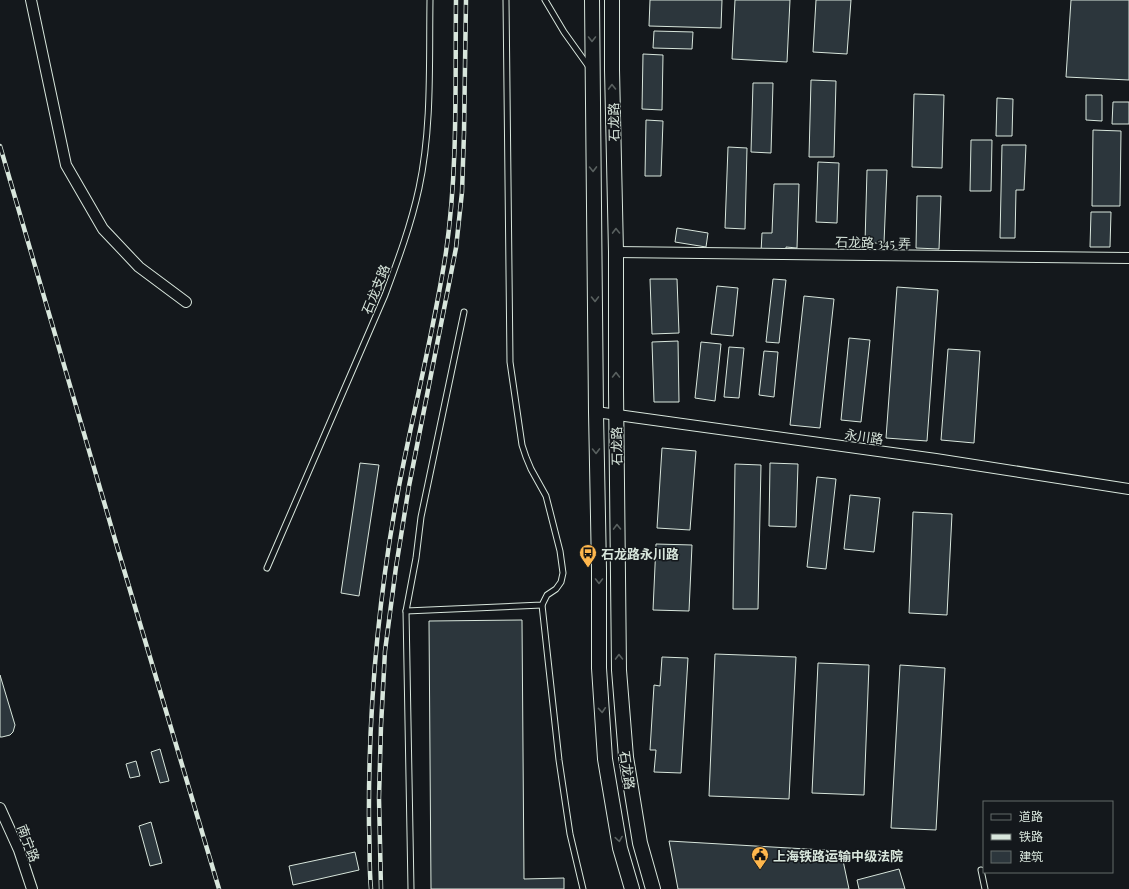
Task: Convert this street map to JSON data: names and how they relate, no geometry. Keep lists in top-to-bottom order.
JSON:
{
  "streets": {
    "main road": ["石龙路"],
    "street": ["石龙路 345 弄", "永川路", "南宁路"],
    "lane": ["石龙支路"]
  },
  "crossings": [
    ["石龙路", "石龙路 345 弄"],
    ["石龙路", "永川路"]
  ],
  "places": {
    "bus stop": ["石龙路永川路"],
    "public building": ["上海铁路运输中级法院"]
  },
  "legend": ["道路", "铁路", "建筑"]
}
